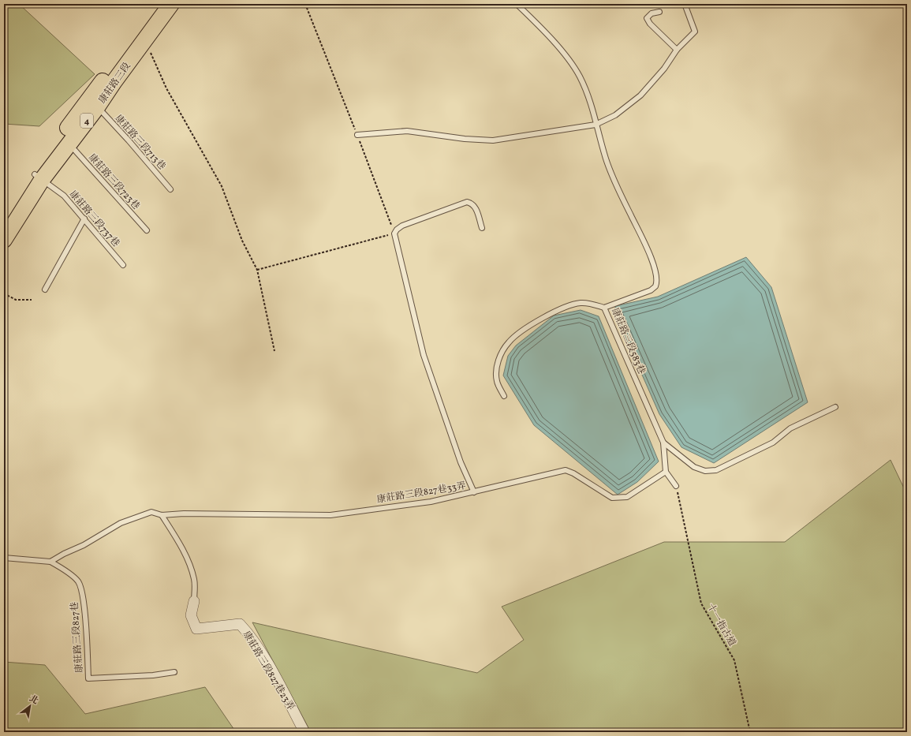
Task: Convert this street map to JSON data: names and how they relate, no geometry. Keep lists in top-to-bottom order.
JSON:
{
  "streets": {
    "main road": ["康莊路三段", "4"],
    "street": ["康莊路三段827巷23弄"],
    "lane": [
      "康莊路三段713巷",
      "康莊路三段723巷",
      "康莊路三段737巷",
      "康莊路三段583巷",
      "康莊路三段827巷33弄",
      "康莊路三段827巷"
    ],
    "path": ["十一指古道"]
  },
  "crossings": [
    ["康莊路三段", "康莊路三段713巷"],
    ["康莊路三段", "康莊路三段723巷"],
    ["康莊路三段", "康莊路三段737巷"],
    ["康莊路三段827巷33弄", "康莊路三段827巷23弄"]
  ],
  "north": "top right"
}
